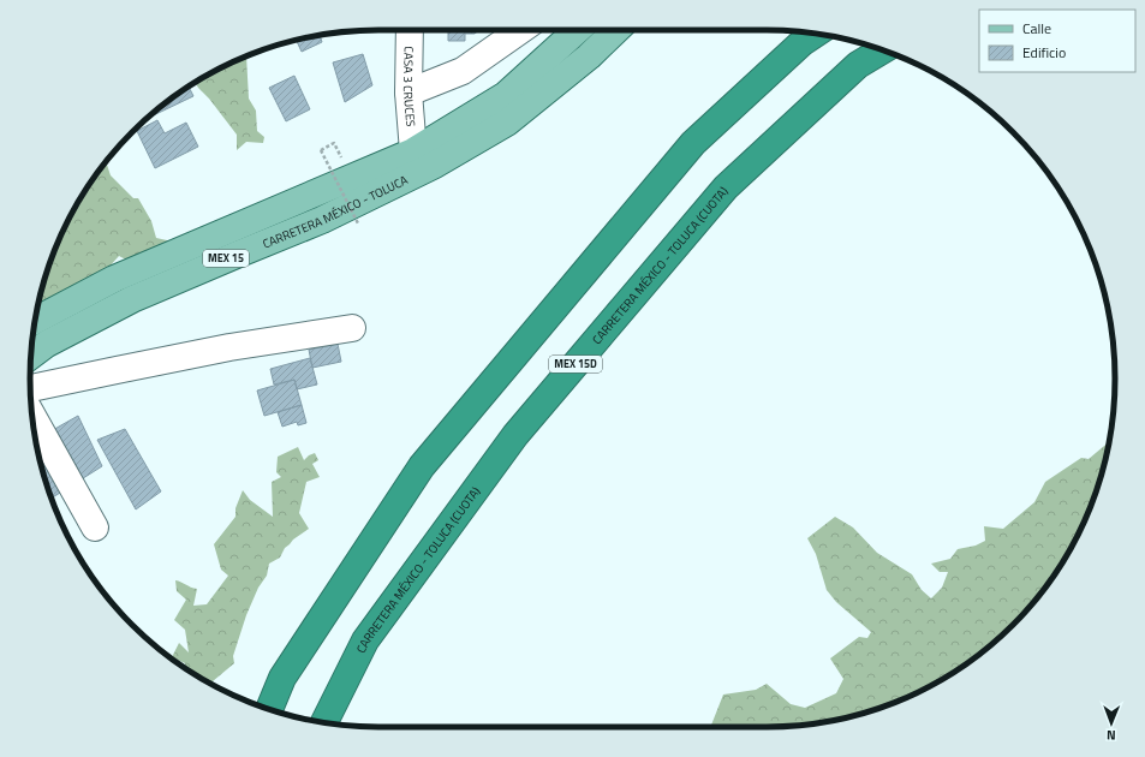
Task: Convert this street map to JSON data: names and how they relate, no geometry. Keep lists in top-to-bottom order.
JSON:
{
  "streets": {
    "highway": ["CARRETERA MÉXICO - TOLUCA (CUOTA)", "MEX 15D"],
    "main road": ["CARRETERA MÉXICO - TOLUCA", "MEX 15"],
    "street": ["CASA 3 CRUCES"]
  },
  "crossings": [
    ["CASA 3 CRUCES", "CARRETERA MÉXICO - TOLUCA"]
  ],
  "legend": ["Calle", "Edificio"],
  "north": "bottom"
}
